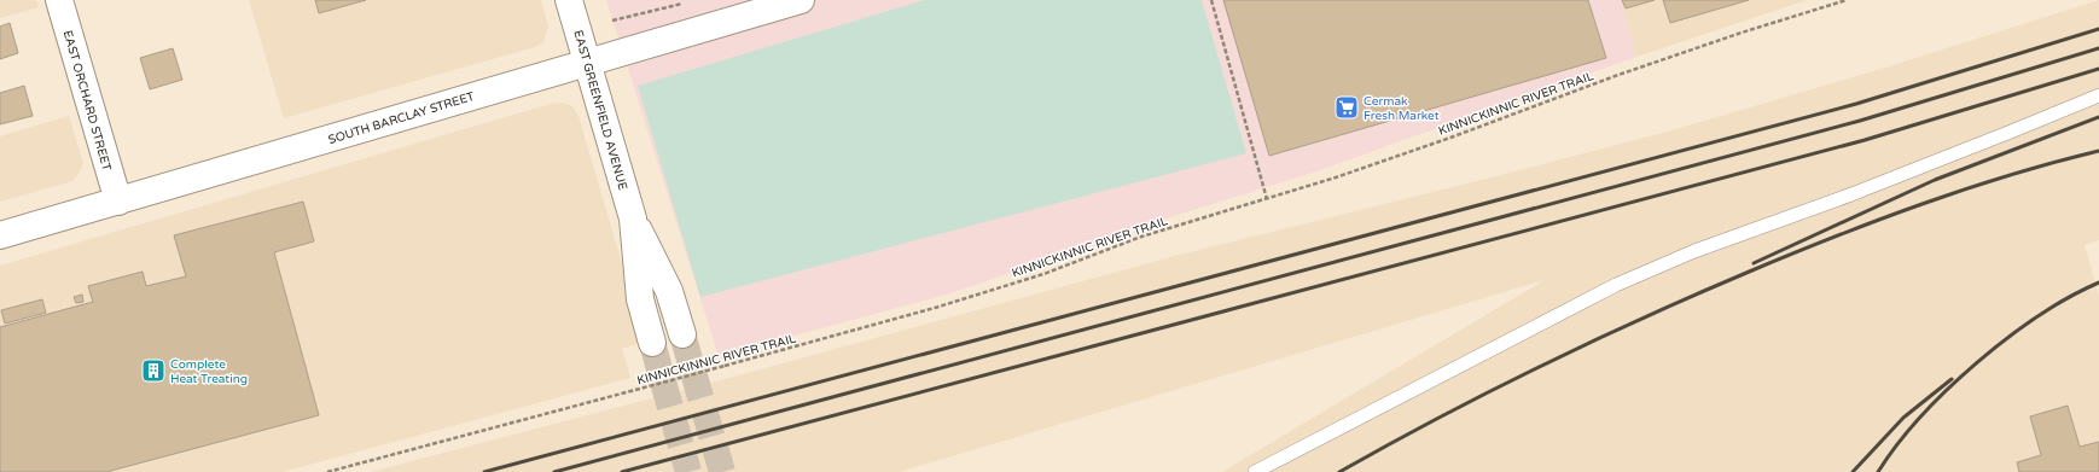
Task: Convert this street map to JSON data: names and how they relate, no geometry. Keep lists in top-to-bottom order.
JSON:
{
  "streets": {
    "street": ["EAST ORCHARD STREET", "EAST GREENFIELD AVENUE", "SOUTH BARCLAY STREET"],
    "path": ["KINNICKINNIC RIVER TRAIL"]
  },
  "crossings": [
    ["EAST ORCHARD STREET", "SOUTH BARCLAY STREET"],
    ["EAST GREENFIELD AVENUE", "SOUTH BARCLAY STREET"]
  ],
  "places": {
    "supermarket": ["Cermak Fresh Market"],
    "building": ["Complete Heat Treating"]
  }
}
